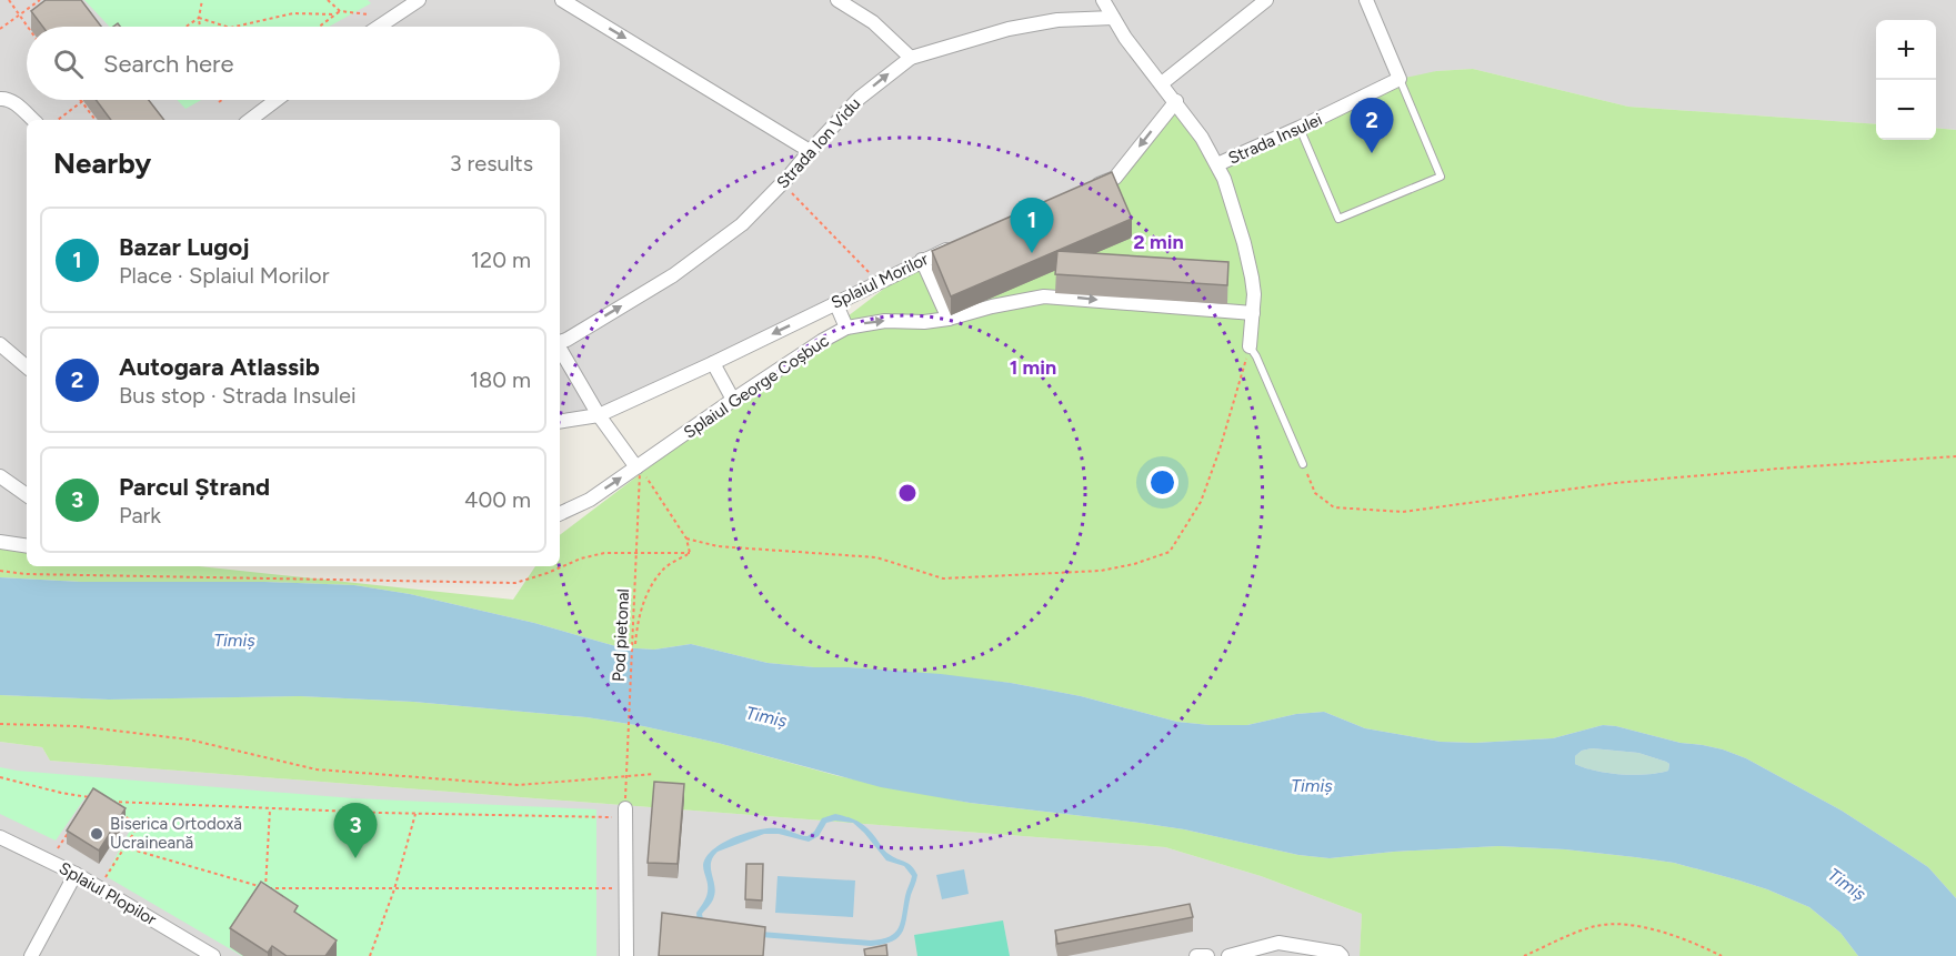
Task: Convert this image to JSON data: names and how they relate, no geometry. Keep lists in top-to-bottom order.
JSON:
{
  "streets": {
    "street": [
      "Strada Insulei",
      "Strada Ion Vidu",
      "Splaiul Morilor",
      "Splaiul George Coșbuc",
      "Splaiul Plopilor"
    ],
    "path": ["Pod pietonal"]
  },
  "crossings": [
    ["Splaiul George Coșbuc", "Pod pietonal"]
  ],
  "one_way": ["Strada Ion Vidu", "Splaiul George Coșbuc"],
  "water": ["Timiș"],
  "places": ["Biserica Ortodoxă Ucraineană"],
  "page": {
    "map_buttons": ["+", "−"],
    "search": "Search here",
    "pins": ["2", "1", "3"],
    "heading": ["Nearby", "3 results"],
    "list": [
      {
        "mark": "1",
        "name": "Bazar Lugoj",
        "note": "Place · Splaiul Morilor",
        "value": "120 m"
      },
      {
        "mark": "2",
        "name": "Autogara Atlassib",
        "note": "Bus stop · Strada Insulei",
        "value": "180 m"
      },
      {
        "mark": "3",
        "name": "Parcul Ștrand",
        "note": "Park",
        "value": "400 m"
      }
    ]
  },
  "rings": ["2 min", "1 min"]
}
